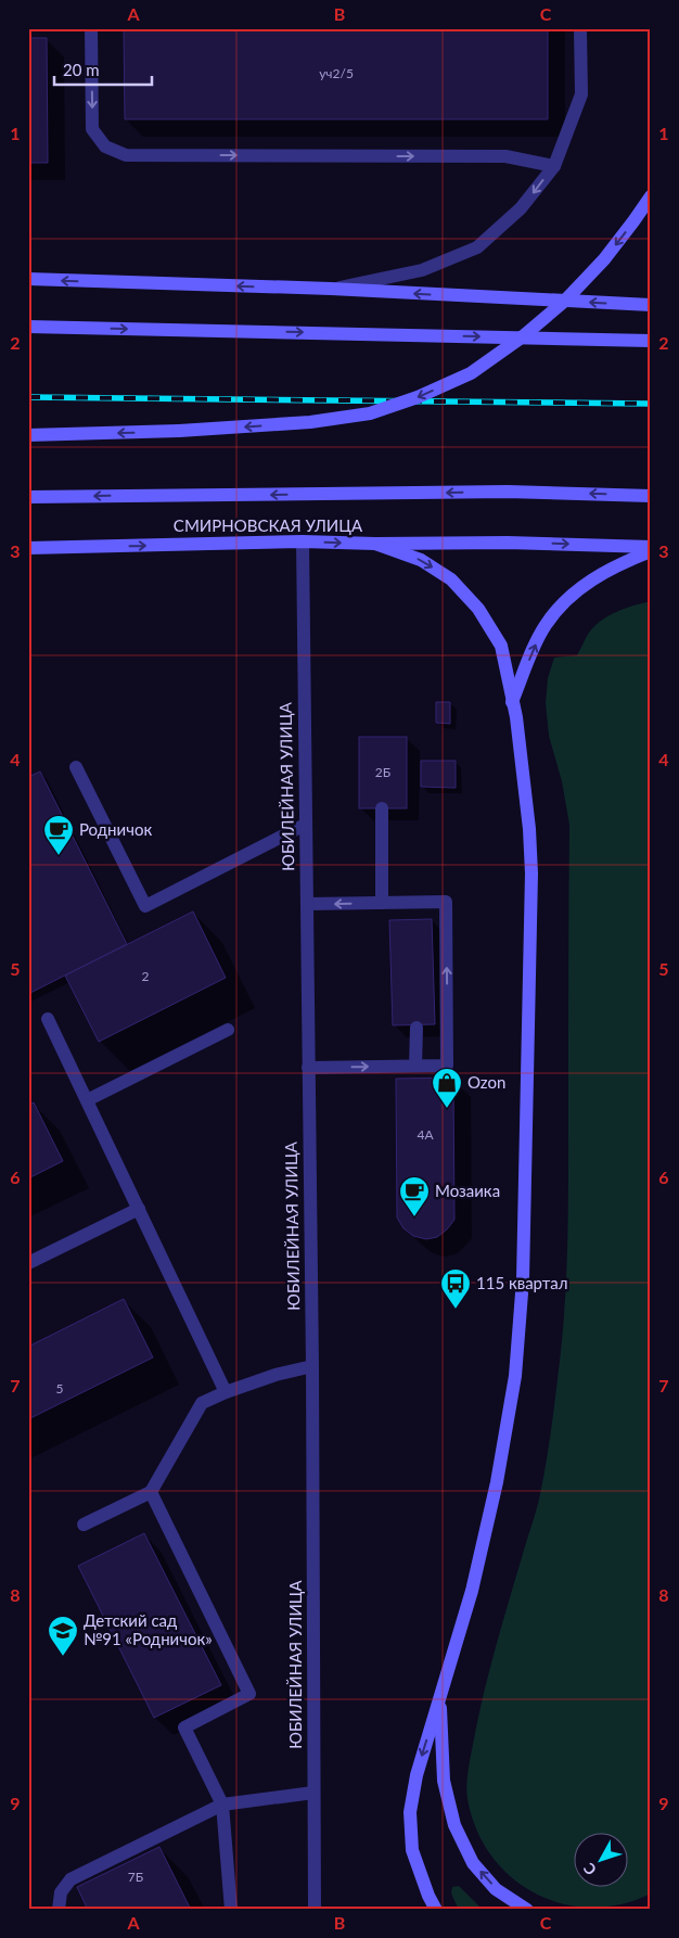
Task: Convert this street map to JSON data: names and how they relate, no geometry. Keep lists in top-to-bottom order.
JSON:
{
  "streets": {
    "main road": ["СМИРНОВСКАЯ УЛИЦА"],
    "street": ["ЮБИЛЕЙНАЯ УЛИЦА"]
  },
  "crossings": [
    ["СМИРНОВСКАЯ УЛИЦА", "ЮБИЛЕЙНАЯ УЛИЦА"]
  ],
  "places": {
    "cafe": ["Родничок", "Мозаика"],
    "shop": ["Ozon"],
    "bus stop": ["115 квартал"],
    "school or university": ["Детский сад №91 «Родничок»"]
  },
  "house_numbers": [
    "уч2/5",
    "2Б",
    "2",
    "4А",
    "5",
    "7Б"
  ],
  "scale_bar": "20 m",
  "north": "bottom left",
  "grid": {
    "columns": ["A", "B", "C"],
    "rows": [
      "1",
      "2",
      "3",
      "4",
      "5",
      "6",
      "7",
      "8",
      "9"
    ]
  }
}
